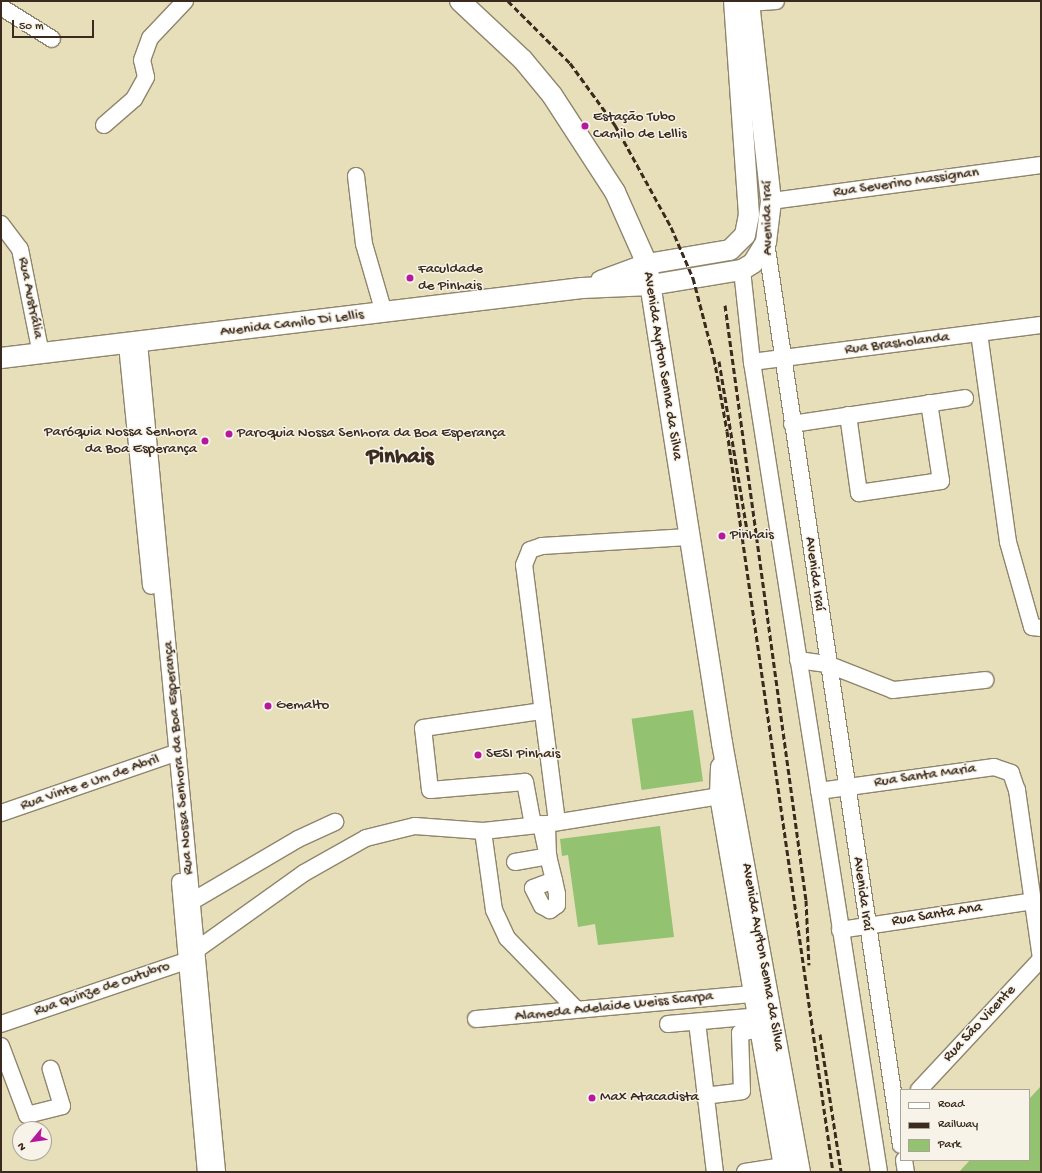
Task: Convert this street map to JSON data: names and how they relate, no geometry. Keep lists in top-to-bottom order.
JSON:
{
  "streets": {
    "main road": ["Avenida Iraí", "Avenida Camilo Di Lellis", "Avenida Ayrton Senna da Silva"],
    "street": [
      "Rua Severino Massignan",
      "Rua Austrália",
      "Rua Brasholanda",
      "Rua Nossa Senhora da Boa Esperança",
      "Rua Santa Maria",
      "Rua Vinte e Um de Abril",
      "Rua Santa Ana",
      "Rua Quinze de Outubro",
      "Alameda Adelaide Weiss Scarpa",
      "Rua São Vicente"
    ]
  },
  "crossings": [
    ["Rua Severino Massignan", "Avenida Iraí"],
    ["Avenida Iraí", "Avenida Camilo Di Lellis"],
    ["Avenida Iraí", "Rua Brasholanda"],
    ["Avenida Iraí", "Rua Santa Maria"],
    ["Avenida Iraí", "Rua Santa Ana"],
    ["Rua Austrália", "Avenida Camilo Di Lellis"],
    ["Avenida Camilo Di Lellis", "Avenida Ayrton Senna da Silva"],
    ["Avenida Camilo Di Lellis", "Rua Nossa Senhora da Boa Esperança"],
    ["Avenida Ayrton Senna da Silva", "Rua Quinze de Outubro"],
    ["Avenida Ayrton Senna da Silva", "Alameda Adelaide Weiss Scarpa"],
    ["Rua Nossa Senhora da Boa Esperança", "Rua Vinte e Um de Abril"],
    ["Rua Nossa Senhora da Boa Esperança", "Rua Quinze de Outubro"],
    ["Rua Santa Maria", "Rua Santa Ana"]
  ],
  "districts": ["Pinhais"],
  "places": [
    "Estação Tubo Camilo de Lellis",
    "Faculdade de Pinhais",
    "Paroquia Nossa Senhora da Boa Esperança",
    "Paróquia Nossa Senhora da Boa Esperança",
    "Pinhais",
    "Gemalto",
    "SESI Pinhais",
    "Max Atacadista"
  ],
  "legend": ["Road", "Railway", "Park"],
  "scale_bar": "50 m",
  "north": "bottom left"
}
